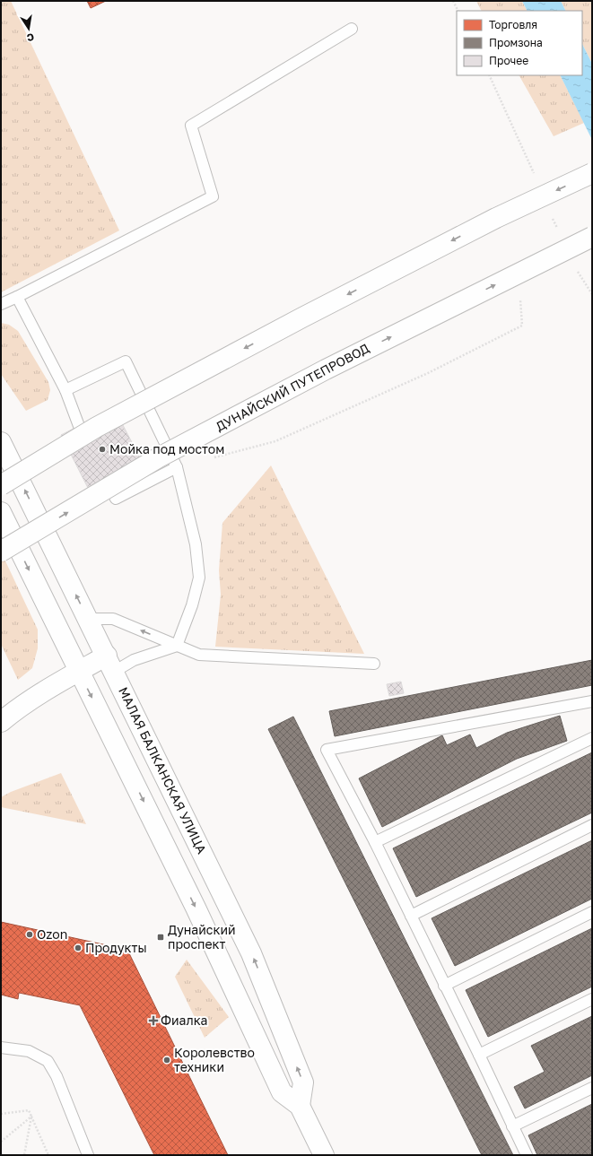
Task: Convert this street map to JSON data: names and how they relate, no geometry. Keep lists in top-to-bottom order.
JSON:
{
  "streets": {
    "street": ["ДУНАЙСКИЙ ПУТЕПРОВОД", "МАЛАЯ БАЛКАНСКАЯ УЛИЦА"]
  },
  "places": {
    "other": [
      "Мойка под мостом",
      "Ozon",
      "Продукты",
      "Королевство техники"
    ],
    "transit": ["Дунайский проспект"],
    "health": ["Фиалка"]
  },
  "legend": ["Торговля", "Промзона", "Прочее"],
  "north": "bottom"
}
